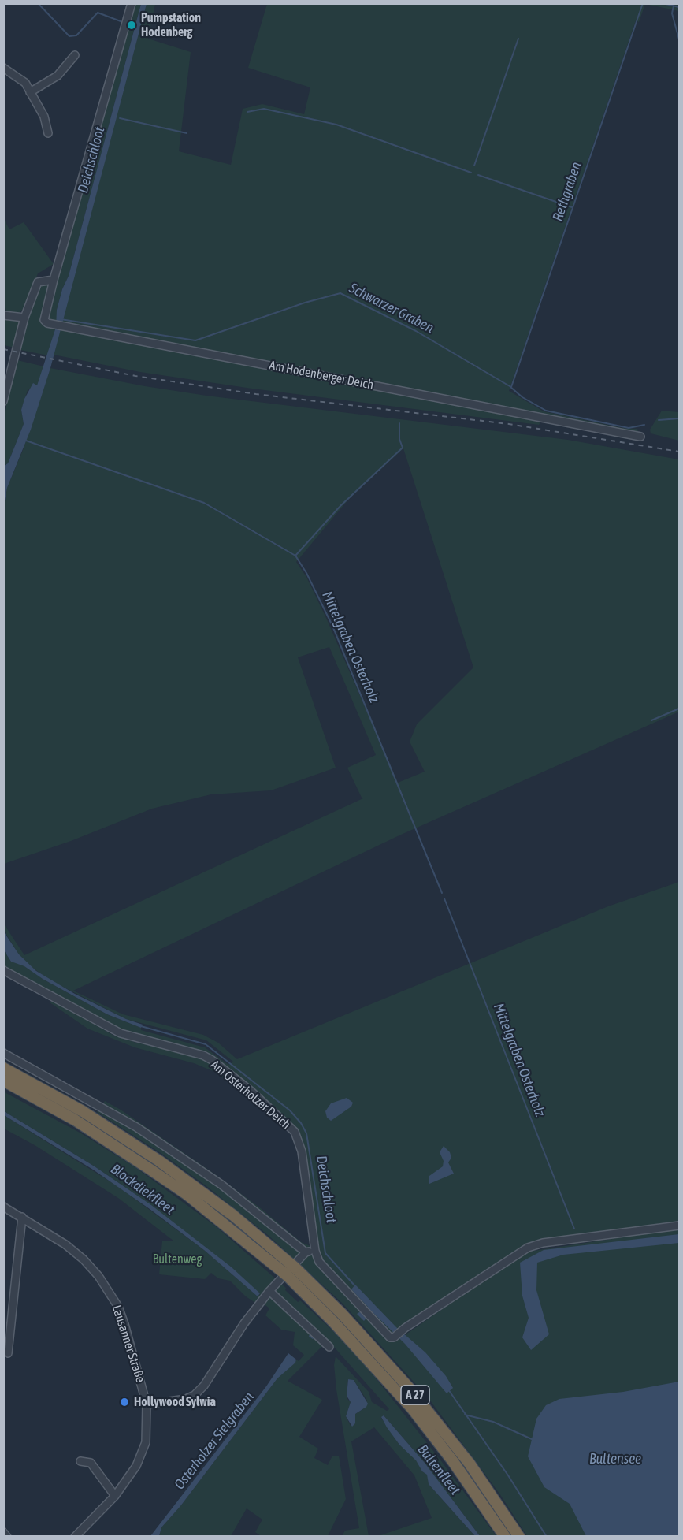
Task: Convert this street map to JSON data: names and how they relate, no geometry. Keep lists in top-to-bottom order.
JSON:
{
  "streets": {
    "highway": ["A 27"],
    "street": ["Am Hodenberger Deich", "Am Osterholzer Deich", "Lausanner Straße"]
  },
  "water": [
    "Deichschloot",
    "Rethgraben",
    "Schwarzer Graben",
    "Mittelgraben Osterholz",
    "Blockdiekfleet",
    "Osterholzer Sielgraben",
    "Bultensee",
    "Bultenfleet"
  ],
  "parks": ["Bultenweg"],
  "places": ["Pumpstation Hodenberg", "Hollywood Sylwia"]
}
